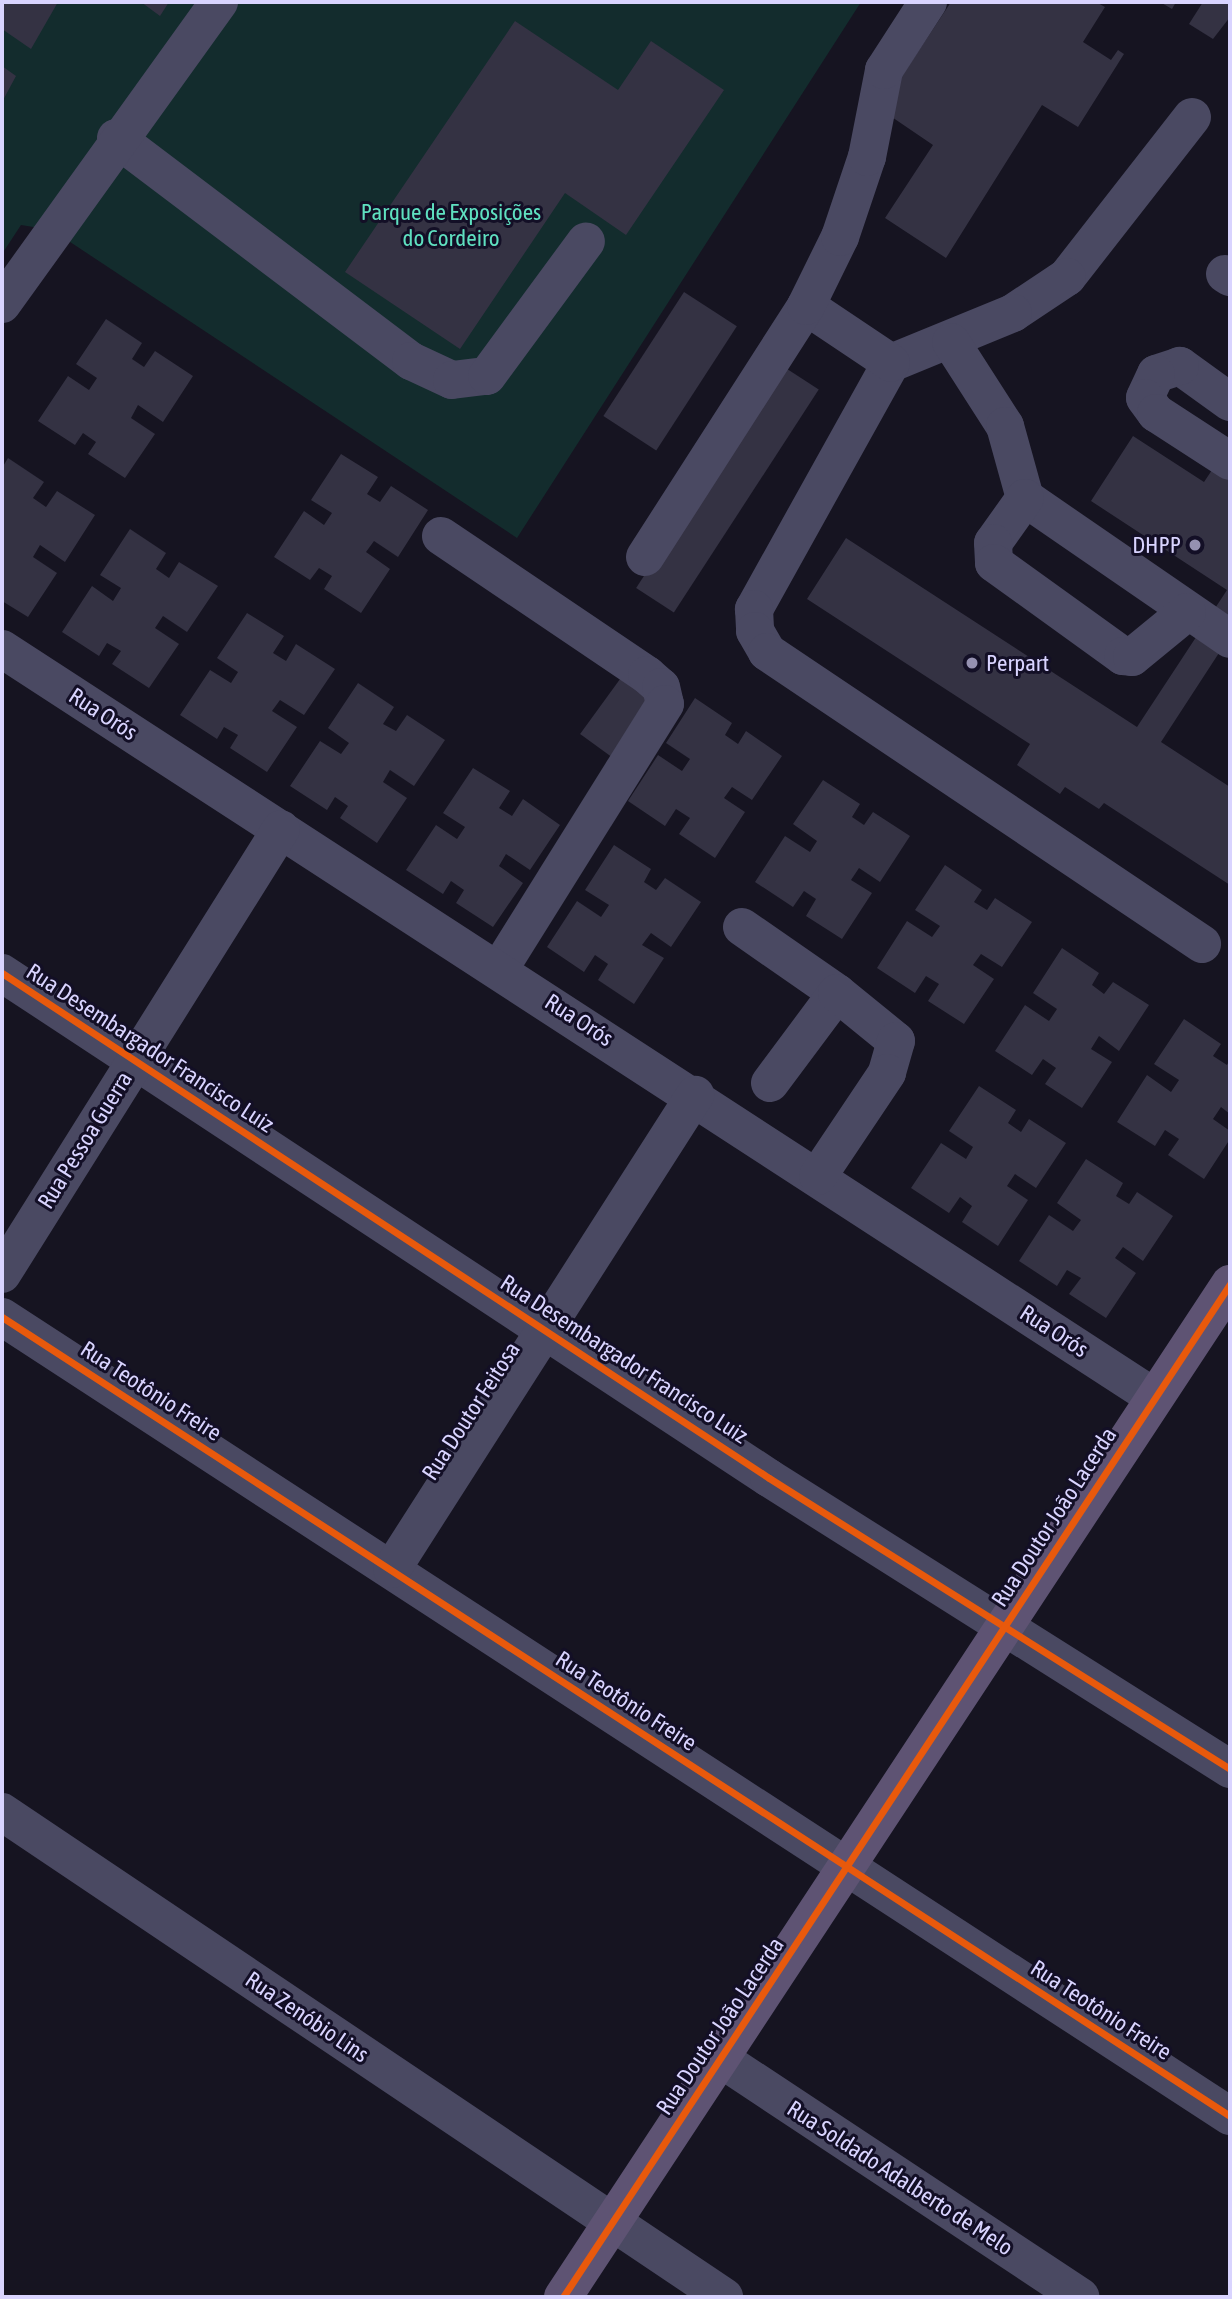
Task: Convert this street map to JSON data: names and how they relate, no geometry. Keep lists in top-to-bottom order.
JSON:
{
  "streets": {
    "main road": ["Rua Doutor João Lacerda"],
    "street": [
      "Rua Orós",
      "Rua Desembargador Francisco Luiz",
      "Rua Pessoa Guerra",
      "Rua Teotônio Freire",
      "Rua Doutor Feitosa",
      "Rua Zenóbio Lins",
      "Rua Soldado Adalberto de Melo"
    ]
  },
  "crossings": [
    ["Rua Orós", "Rua Pessoa Guerra"],
    ["Rua Orós", "Rua Doutor Feitosa"],
    ["Rua Orós", "Rua Doutor João Lacerda"],
    ["Rua Desembargador Francisco Luiz", "Rua Pessoa Guerra"],
    ["Rua Desembargador Francisco Luiz", "Rua Doutor Feitosa"],
    ["Rua Desembargador Francisco Luiz", "Rua Doutor João Lacerda"],
    ["Rua Teotônio Freire", "Rua Doutor Feitosa"],
    ["Rua Teotônio Freire", "Rua Doutor João Lacerda"],
    ["Rua Doutor João Lacerda", "Rua Zenóbio Lins"],
    ["Rua Doutor João Lacerda", "Rua Soldado Adalberto de Melo"]
  ],
  "parks": ["Parque de Exposições do Cordeiro"],
  "places": ["DHPP", "Perpart"]
}
